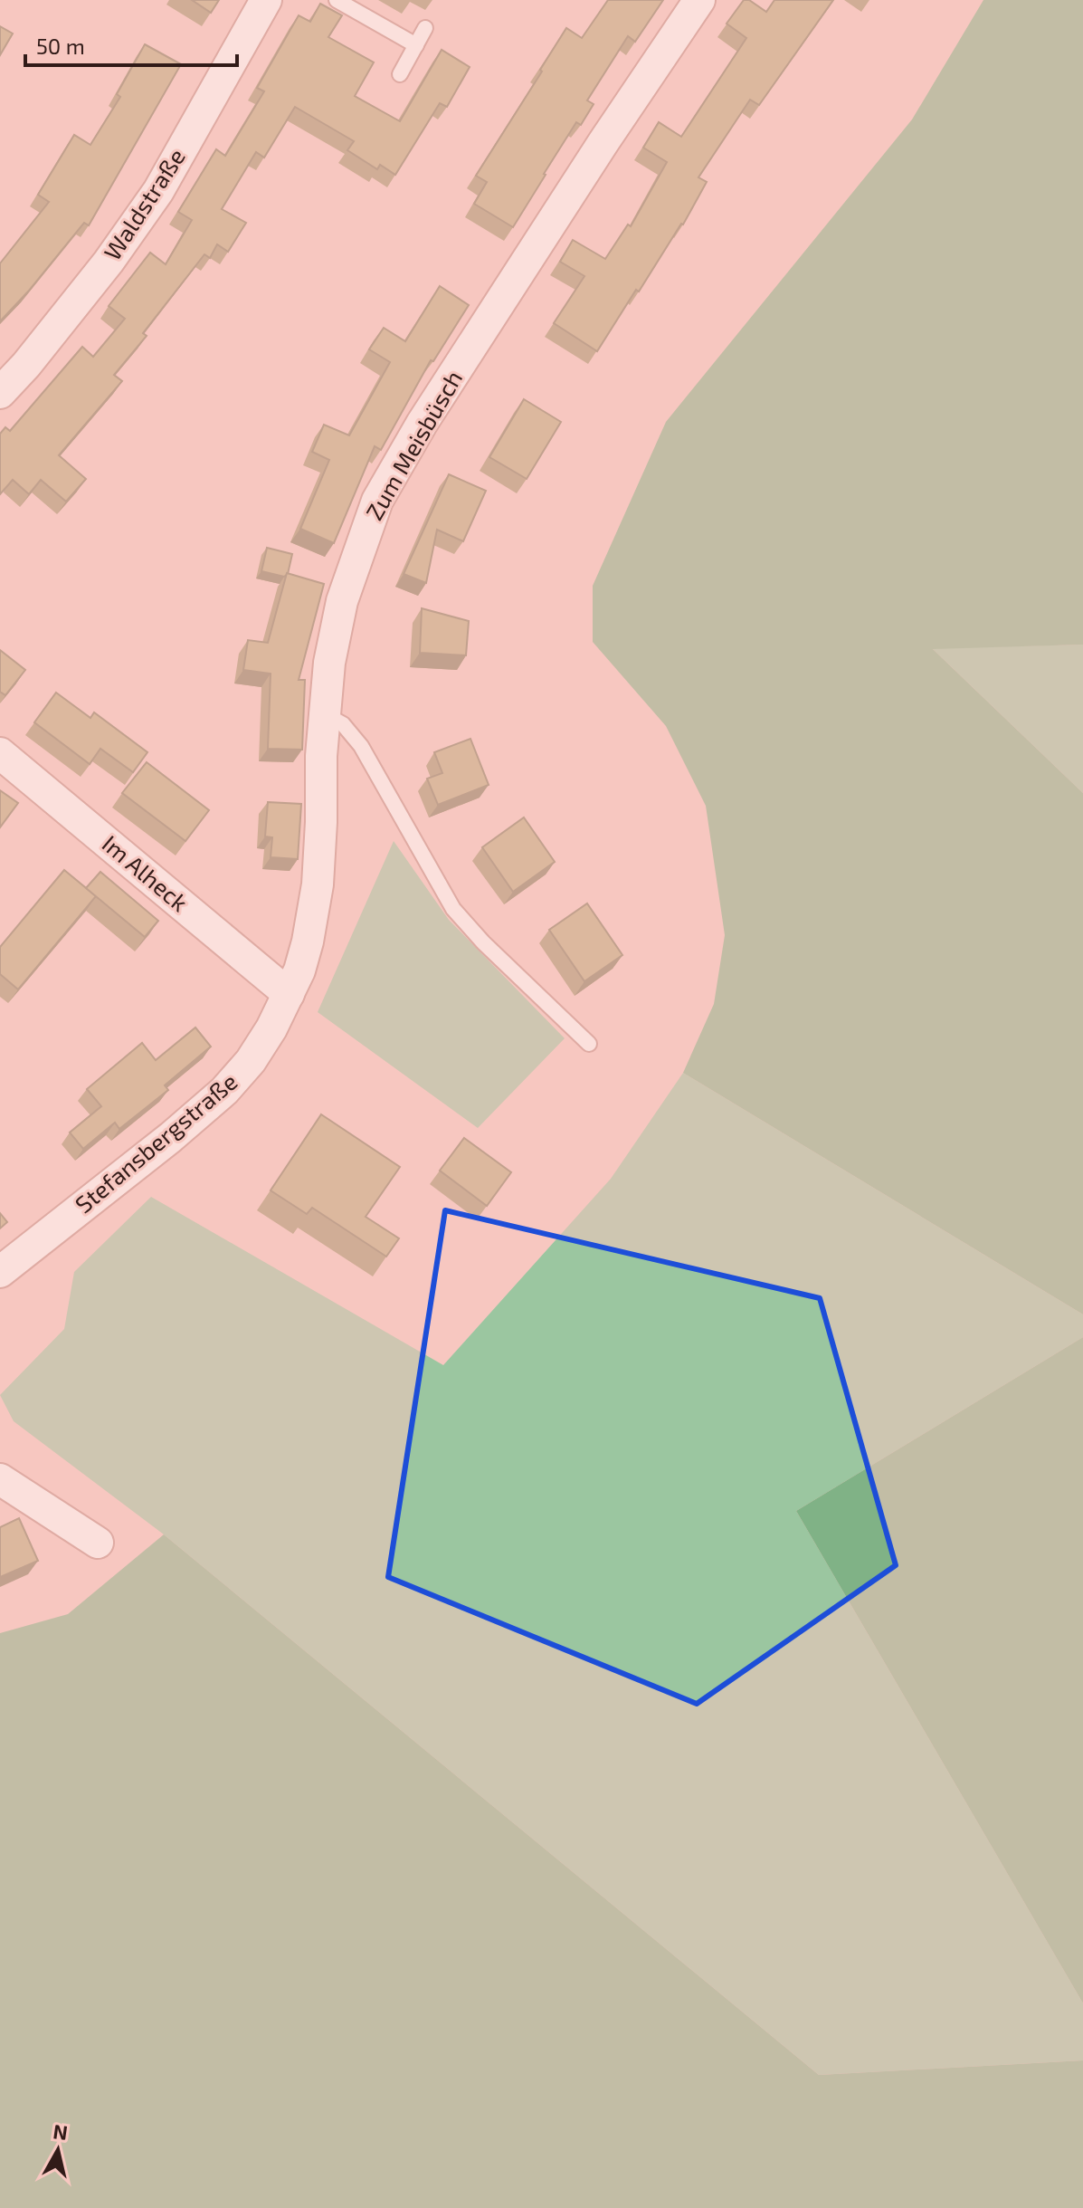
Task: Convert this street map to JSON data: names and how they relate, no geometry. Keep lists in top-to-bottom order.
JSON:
{
  "streets": {
    "street": [
      "Waldstraße",
      "Zum Meisbüsch",
      "Im Alheck",
      "Stefansbergstraße"
    ]
  },
  "crossings": [
    ["Zum Meisbüsch", "Im Alheck"],
    ["Zum Meisbüsch", "Stefansbergstraße"],
    ["Im Alheck", "Stefansbergstraße"]
  ],
  "scale_bar": "50 m",
  "north": "top"
}
